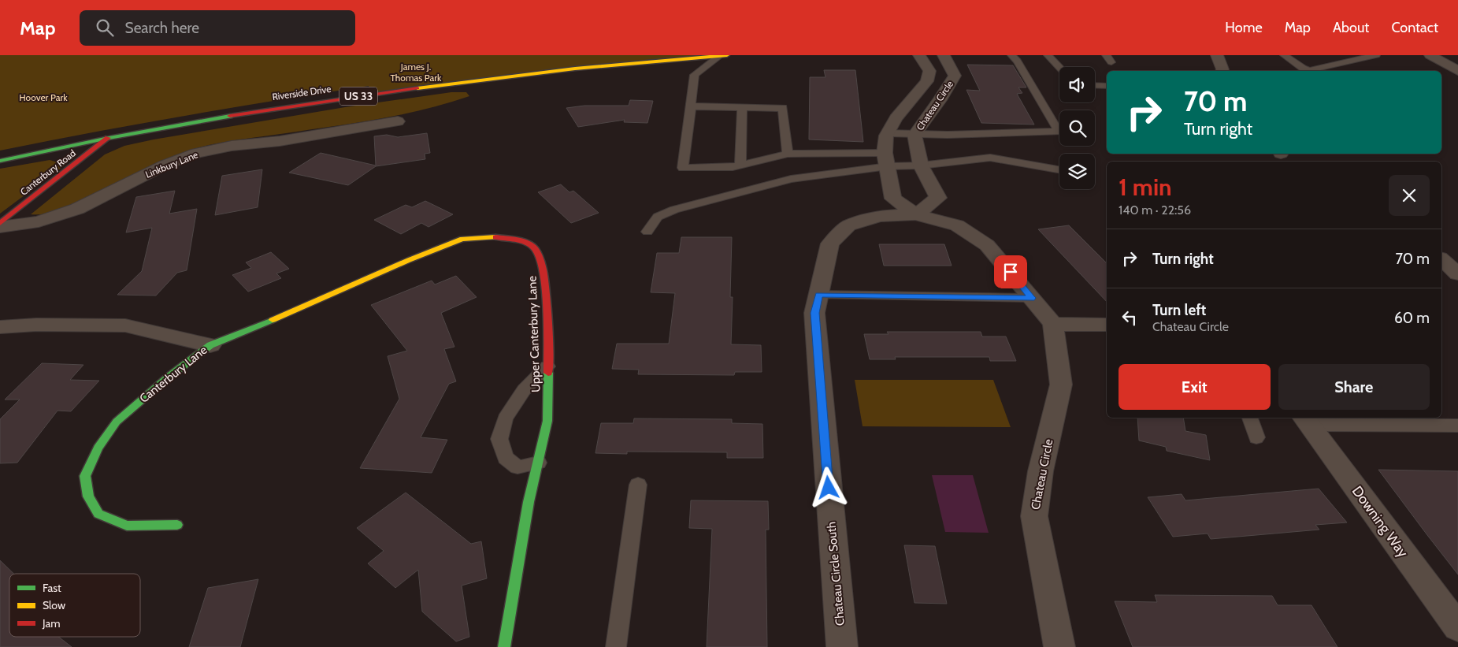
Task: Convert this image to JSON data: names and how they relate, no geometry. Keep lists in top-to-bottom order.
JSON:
{
  "streets": {
    "street": [
      "Riverside Drive",
      "US 33",
      "Chateau Circle",
      "Linkbury Lane",
      "Canterbury Road",
      "Upper Canterbury Lane",
      "Canterbury Lane",
      "Downing Way",
      "Chateau Circle South"
    ]
  },
  "crossings": [
    ["Riverside Drive", "Canterbury Road"],
    ["Chateau Circle", "Chateau Circle South"],
    ["Upper Canterbury Lane", "Canterbury Lane"]
  ],
  "parks": ["James J. Thomas Park", "Hoover Park"],
  "legend": ["Fast", "Slow", "Jam"],
  "page": {
    "header": "Map",
    "search": "Search here",
    "nav": [
      "Home",
      "Map",
      "About",
      "Contact"
    ],
    "turn": ["70 m", "Turn right"],
    "heading": ["1 min", "140 m · 22:56"],
    "list": [
      {
        "name": "Turn right",
        "value": "70 m"
      },
      {
        "name": "Turn left",
        "note": "Chateau Circle",
        "value": "60 m"
      }
    ],
    "buttons": ["Exit", "Share"]
  }
}
